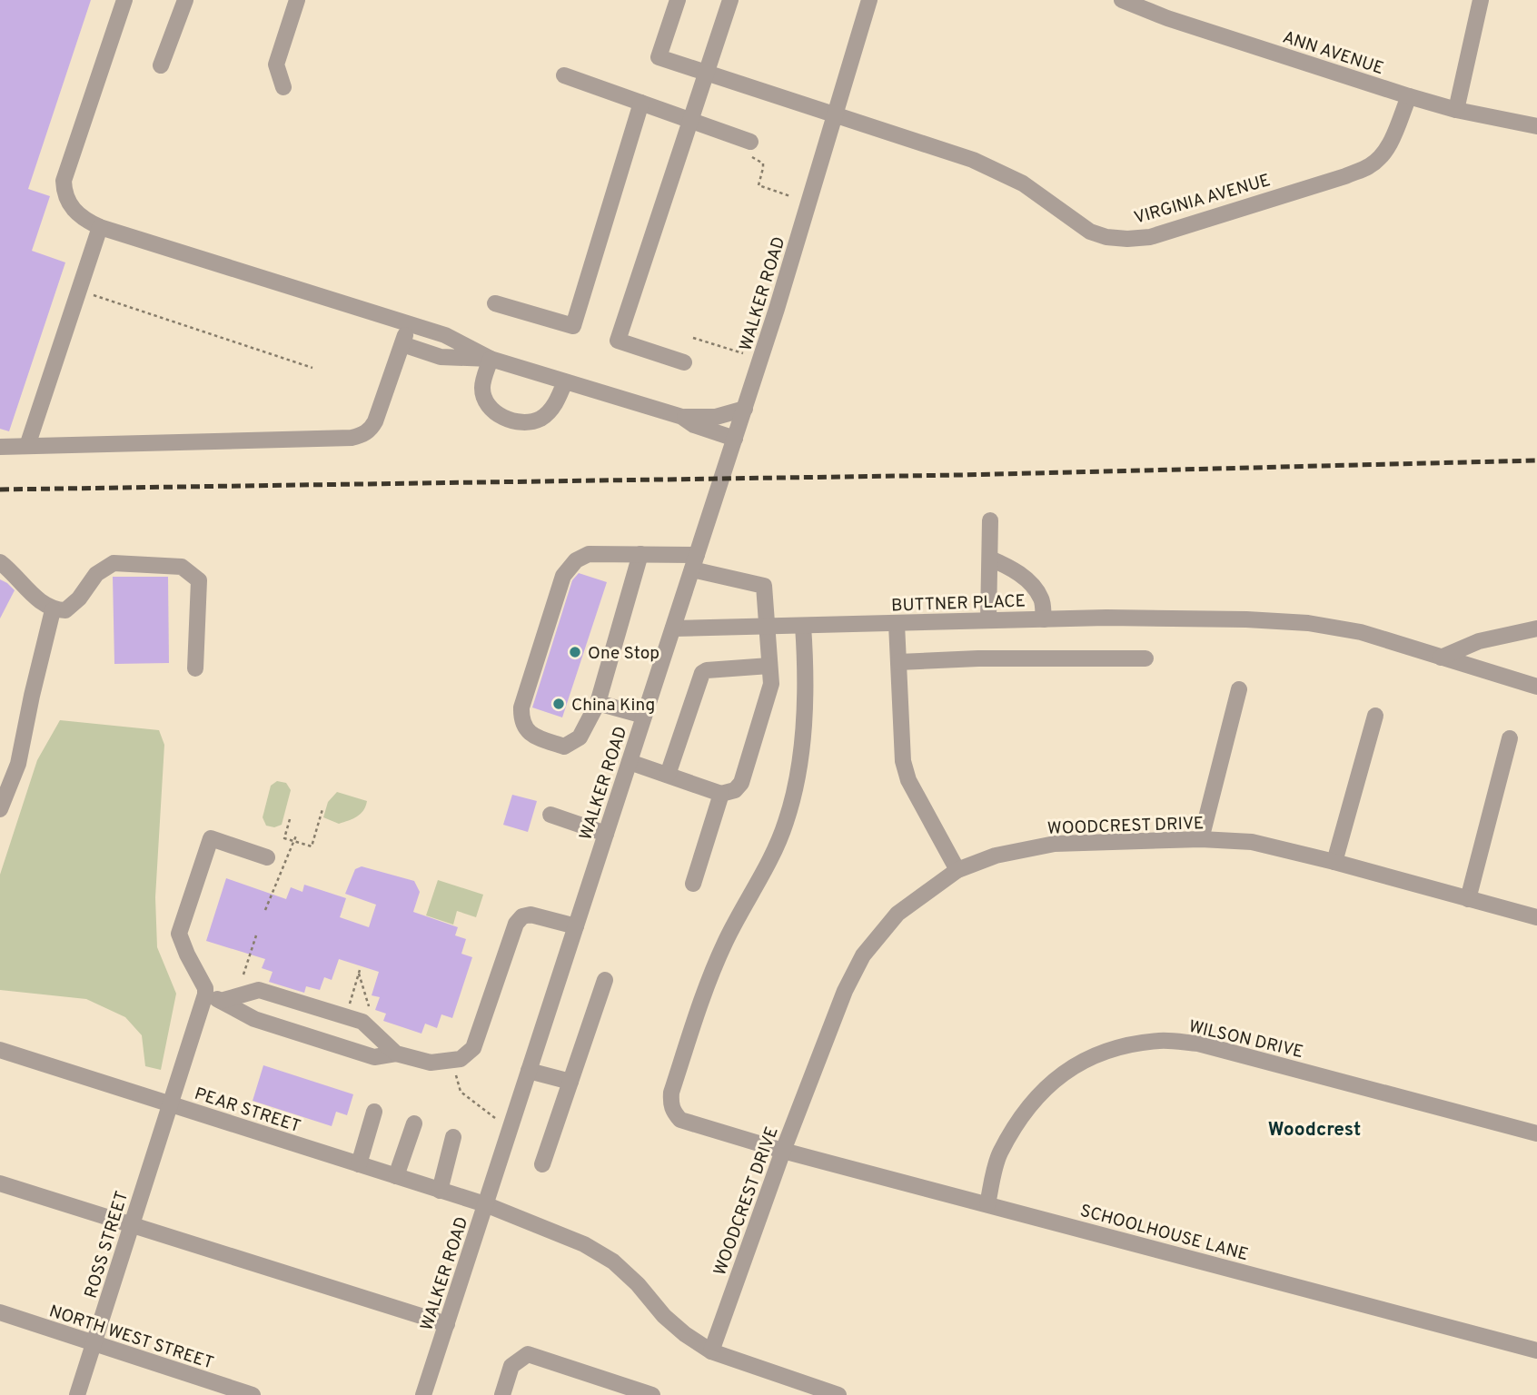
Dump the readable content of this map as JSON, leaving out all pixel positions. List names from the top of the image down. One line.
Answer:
{"streets":{"street":["ANN AVENUE","VIRGINIA AVENUE","WALKER ROAD","BUTTNER PLACE","WOODCREST DRIVE","WILSON DRIVE","PEAR STREET","SCHOOLHOUSE LANE","ROSS STREET","NORTH WEST STREET"]},"crossings":[["ANN AVENUE","VIRGINIA AVENUE"],["VIRGINIA AVENUE","WALKER ROAD"],["WALKER ROAD","BUTTNER PLACE"],["WALKER ROAD","PEAR STREET"],["BUTTNER PLACE","SCHOOLHOUSE LANE"],["WOODCREST DRIVE","PEAR STREET"],["WOODCREST DRIVE","SCHOOLHOUSE LANE"],["WILSON DRIVE","SCHOOLHOUSE LANE"],["PEAR STREET","ROSS STREET"],["ROSS STREET","NORTH WEST STREET"]],"districts":["Woodcrest"],"places":["One Stop","China King"]}
